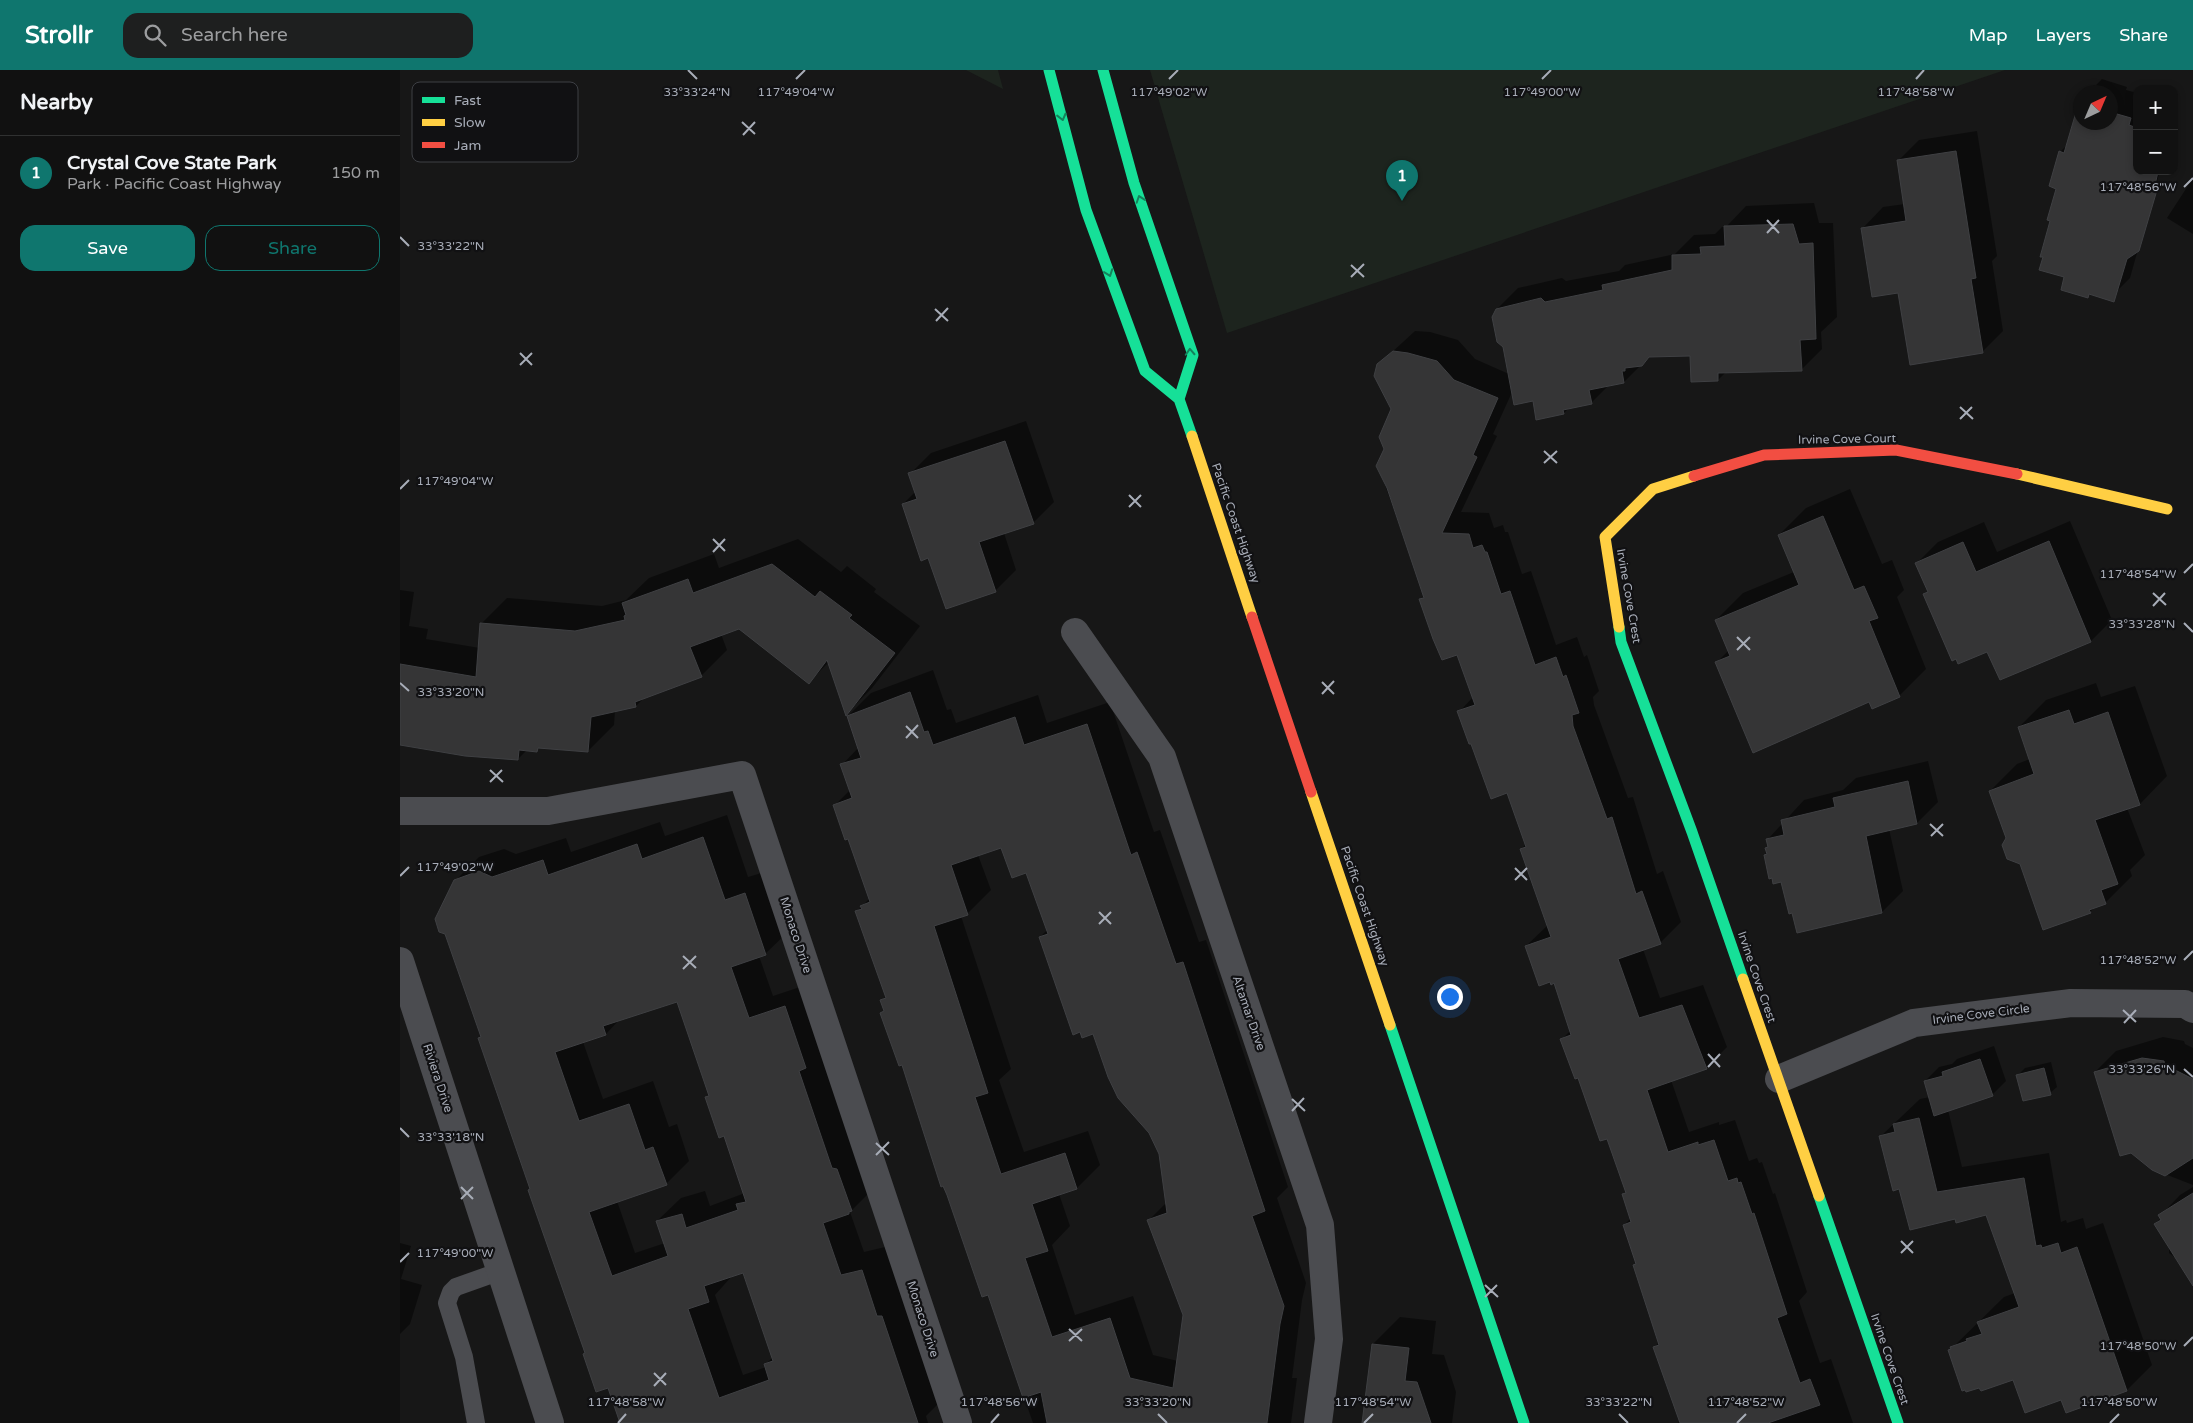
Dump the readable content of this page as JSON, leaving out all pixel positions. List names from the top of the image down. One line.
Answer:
{"streets":{"main road":["Irvine Cove Court","Pacific Coast Highway","Irvine Cove Crest"],"street":["Monaco Drive","Altamar Drive","Irvine Cove Circle","Riviera Drive"]},"crossings":[["Irvine Cove Court","Irvine Cove Crest"],["Irvine Cove Crest","Irvine Cove Circle"]],"legend":["Fast","Slow","Jam"],"north":"top right","page":{"header":"Strollr","search":"Search here","nav":["Map","Layers","Share"],"heading":"Nearby","map_buttons":["+","−"],"list":[{"mark":"1","name":"Crystal Cove State Park","note":"Park · Pacific Coast Highway","value":"150 m"}],"pins":"1","buttons":["Save","Share"]},"coordinates":["33°33'24\"N","117°49'04\"W","117°49'02\"W","117°49'00\"W","117°48'58\"W","117°48'56\"W","33°33'22\"N","117°48'54\"W","33°33'28\"N","33°33'20\"N","117°48'52\"W","33°33'26\"N","33°33'18\"N","117°48'50\"W"]}
